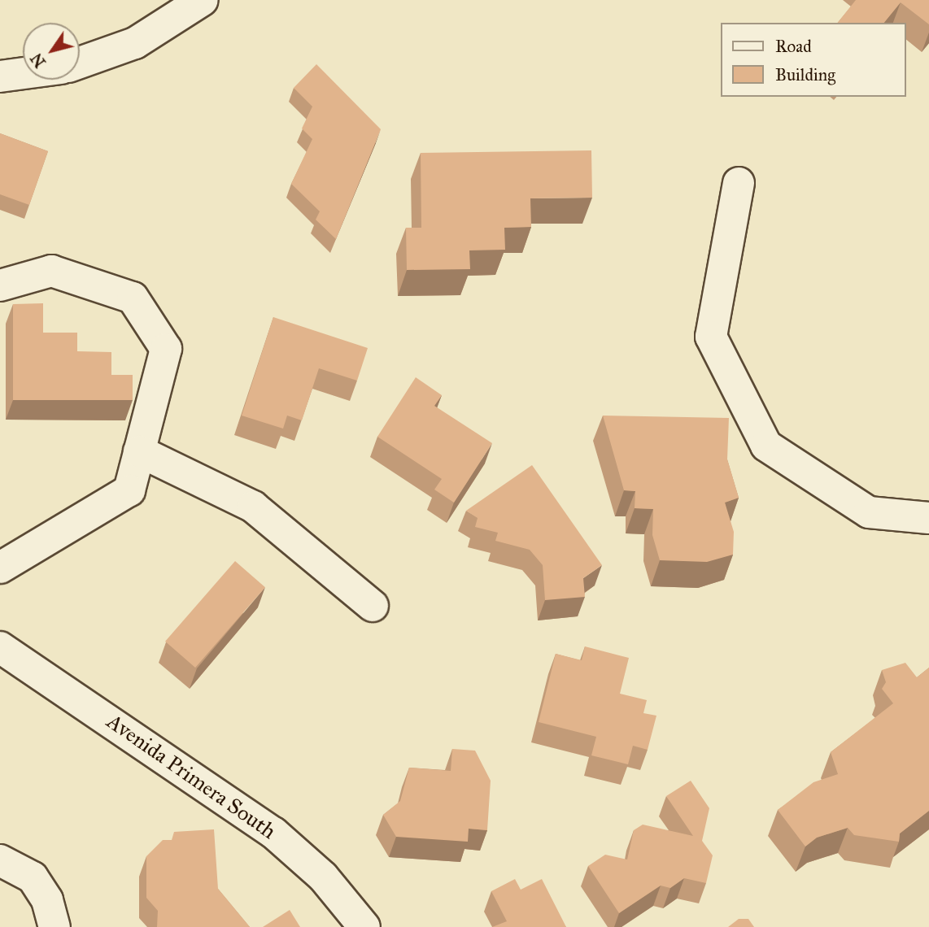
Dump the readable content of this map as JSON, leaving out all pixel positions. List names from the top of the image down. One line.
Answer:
{"streets":{"street":["Avenida Primera South"]},"legend":["Road","Building"],"north":"bottom left"}
